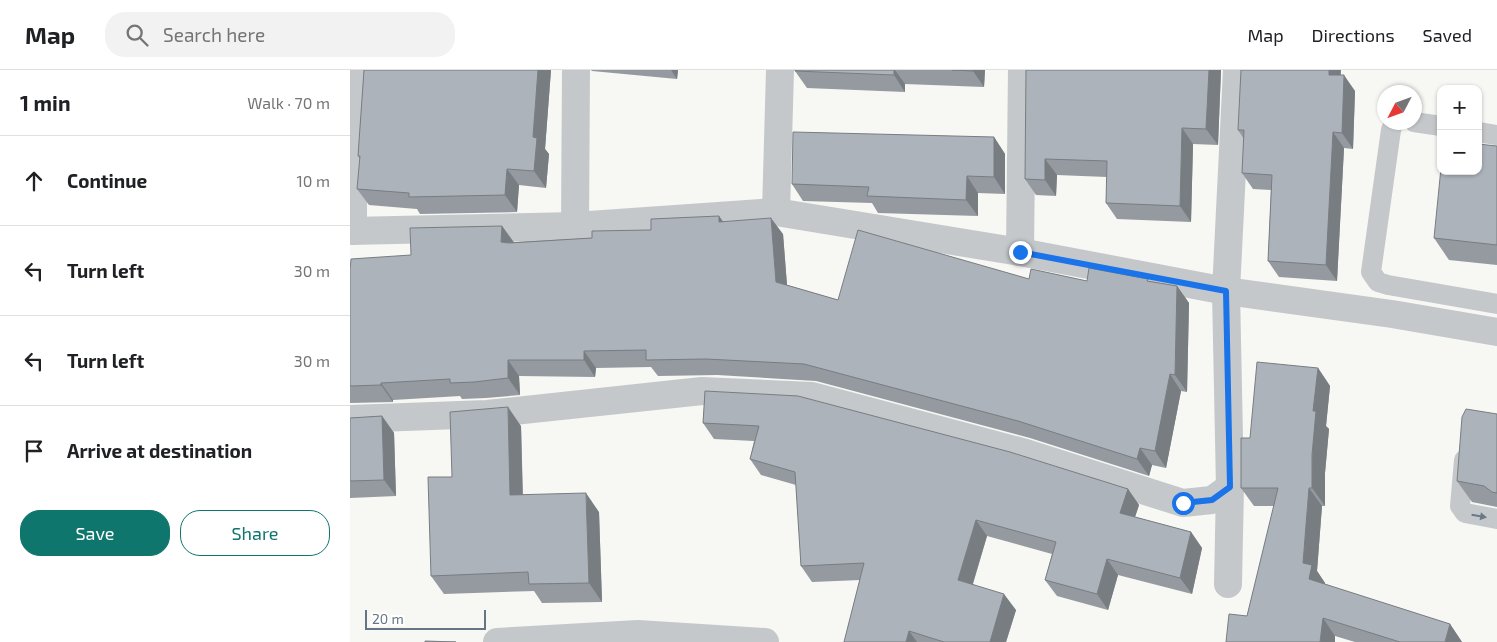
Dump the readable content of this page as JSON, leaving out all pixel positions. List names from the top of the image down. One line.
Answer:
{"scale_bar":"20 m","north":"bottom left","page":{"header":"Map","search":"Search here","nav":["Map","Directions","Saved"],"heading":["1 min","Walk · 70 m"],"map_buttons":["+","−"],"list":[["Continue","10 m"],["Turn left","30 m"],["Turn left","30 m"],"Arrive at destination"],"buttons":["Save","Share"],"scale":"20 m"}}
